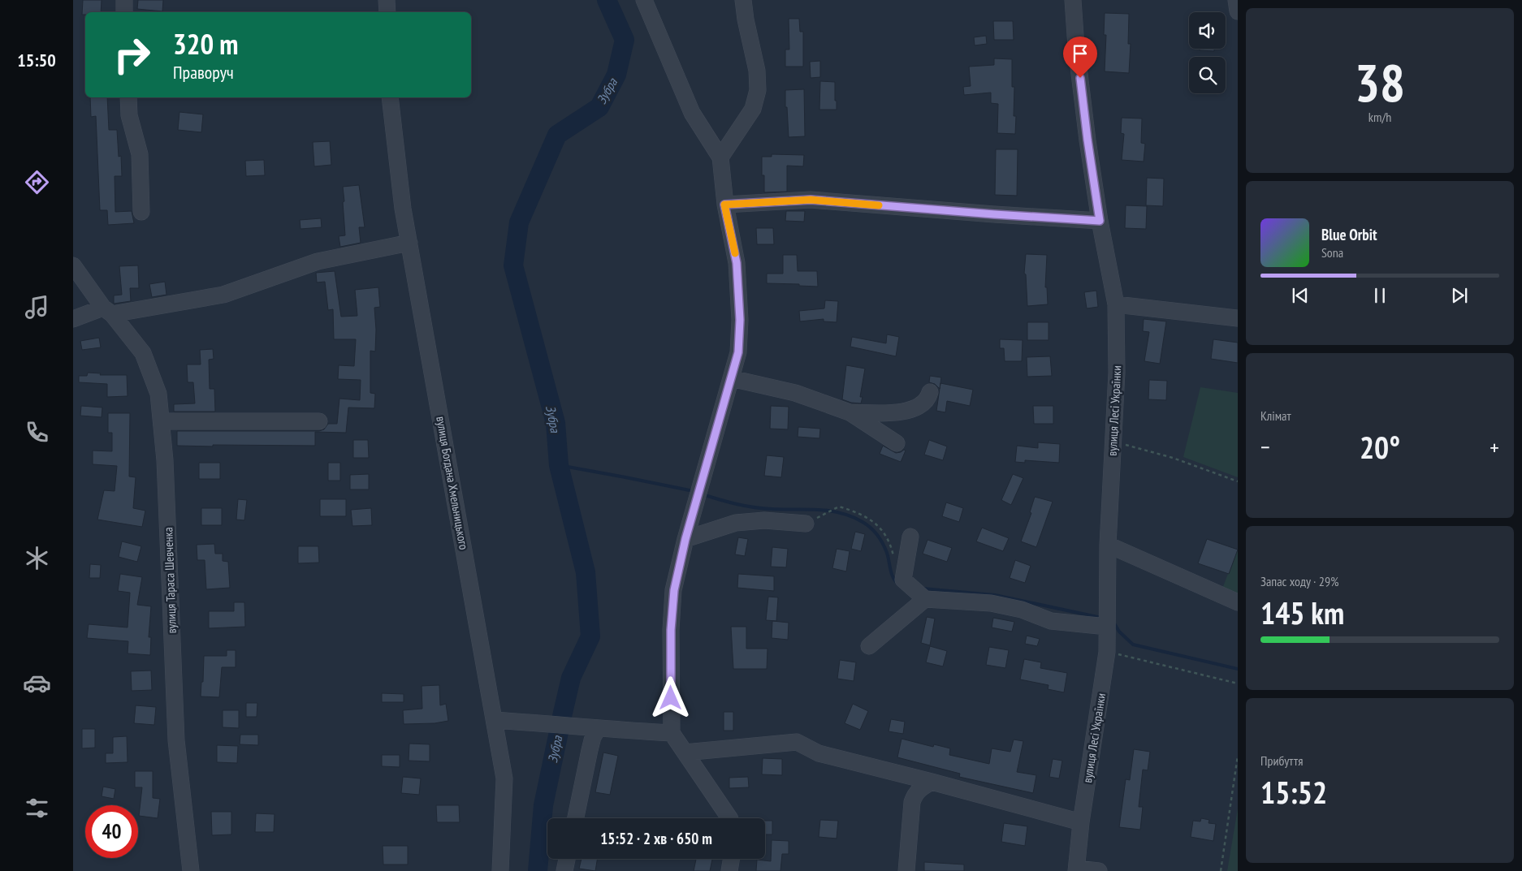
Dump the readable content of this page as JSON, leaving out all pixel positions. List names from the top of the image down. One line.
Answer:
{"streets":{"street":["вулиця Лесі Українки","вулиця Богдана Хмельницького","вулиця Тараса Шевченка"]},"water":["Зубра"],"page":{"tabs":"15:50","tile":[["38","km/h"],"Клімат",["Запас ходу · 29%","145 km"],["Прибуття","15:52"]],"turn":["320 m","Праворуч"],"song":["Blue Orbit","Sona"],"heat":["−","20°","+"],"limit":"40","trip":"15:52 · 2 хв · 650 m"}}
